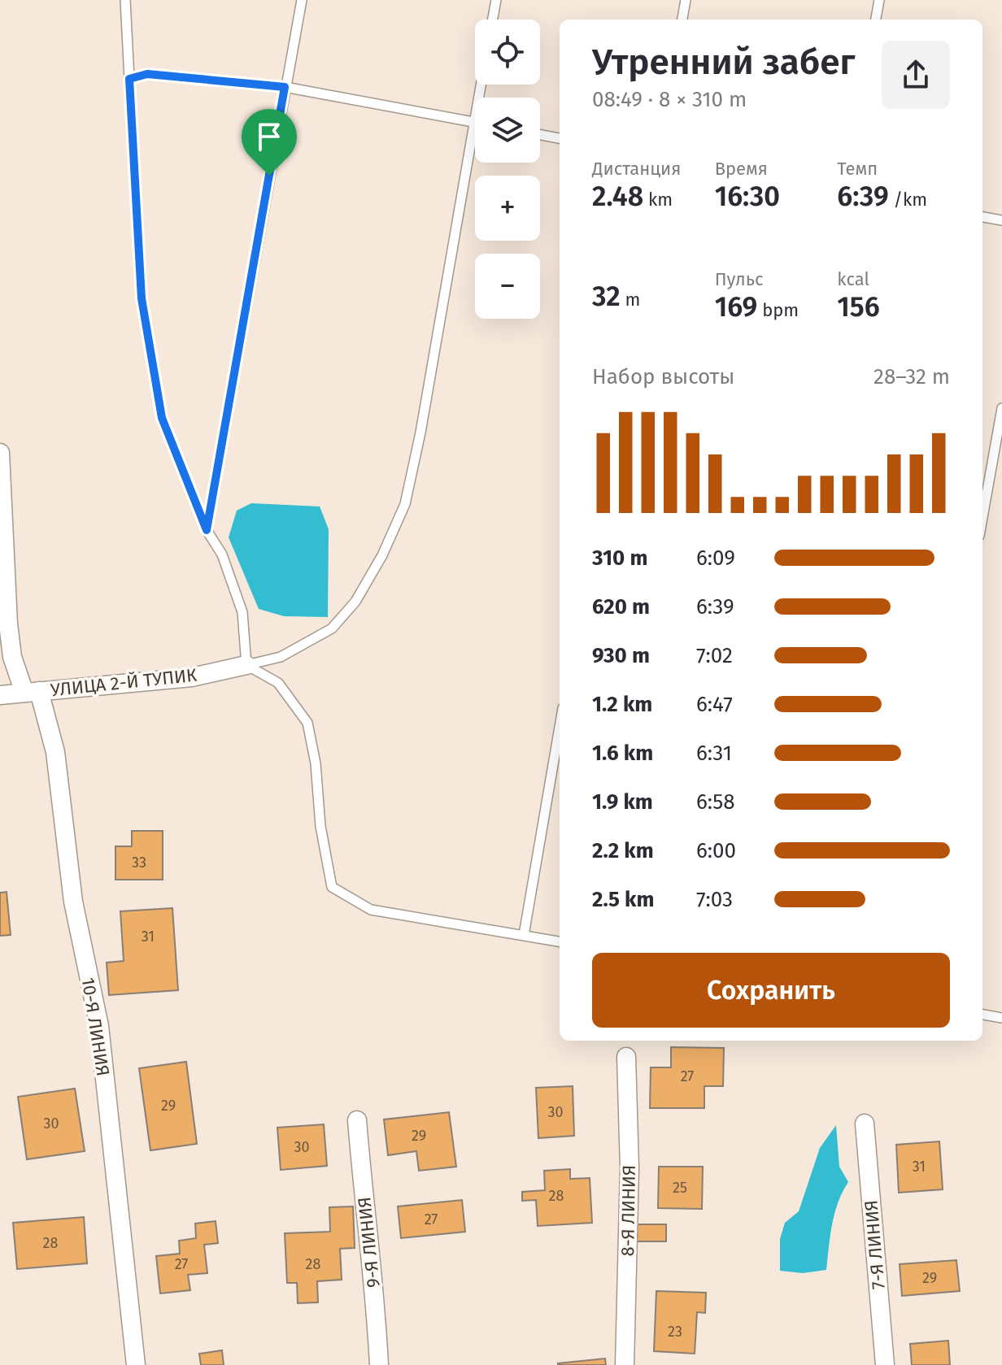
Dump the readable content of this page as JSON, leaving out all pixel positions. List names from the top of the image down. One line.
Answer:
{"streets":{"street":["УЛИЦА 2-Й ТУПИК","10-Я ЛИНИЯ","8-Я ЛИНИЯ","9-Я ЛИНИЯ","7-Я ЛИНИЯ"]},"crossings":[["УЛИЦА 2-Й ТУПИК","10-Я ЛИНИЯ"]],"house_numbers":["33","31","27","29","30","30","29","30","31","25","28","27","28","27","28","29","23"],"page":{"map_buttons":["+","−"],"heading":["Утренний забег","08:49 · 8 × 310 m"],"stats":[["Дистанция","2.48 km"],["Время","16:30"],["Темп","6:39 /km"],["32 m"],["Пульс","169 bpm"],["kcal","156"]],"chart":["Набор высоты","28–32 m"],"list":[{"name":"310 m","note":"6:09"},{"name":"620 m","note":"6:39"},{"name":"930 m","note":"7:02"},{"name":"1.2 km","note":"6:47"},{"name":"1.6 km","note":"6:31"},{"name":"1.9 km","note":"6:58"},{"name":"2.2 km","note":"6:00"},{"name":"2.5 km","note":"7:03"}],"buttons":"Сохранить"}}
